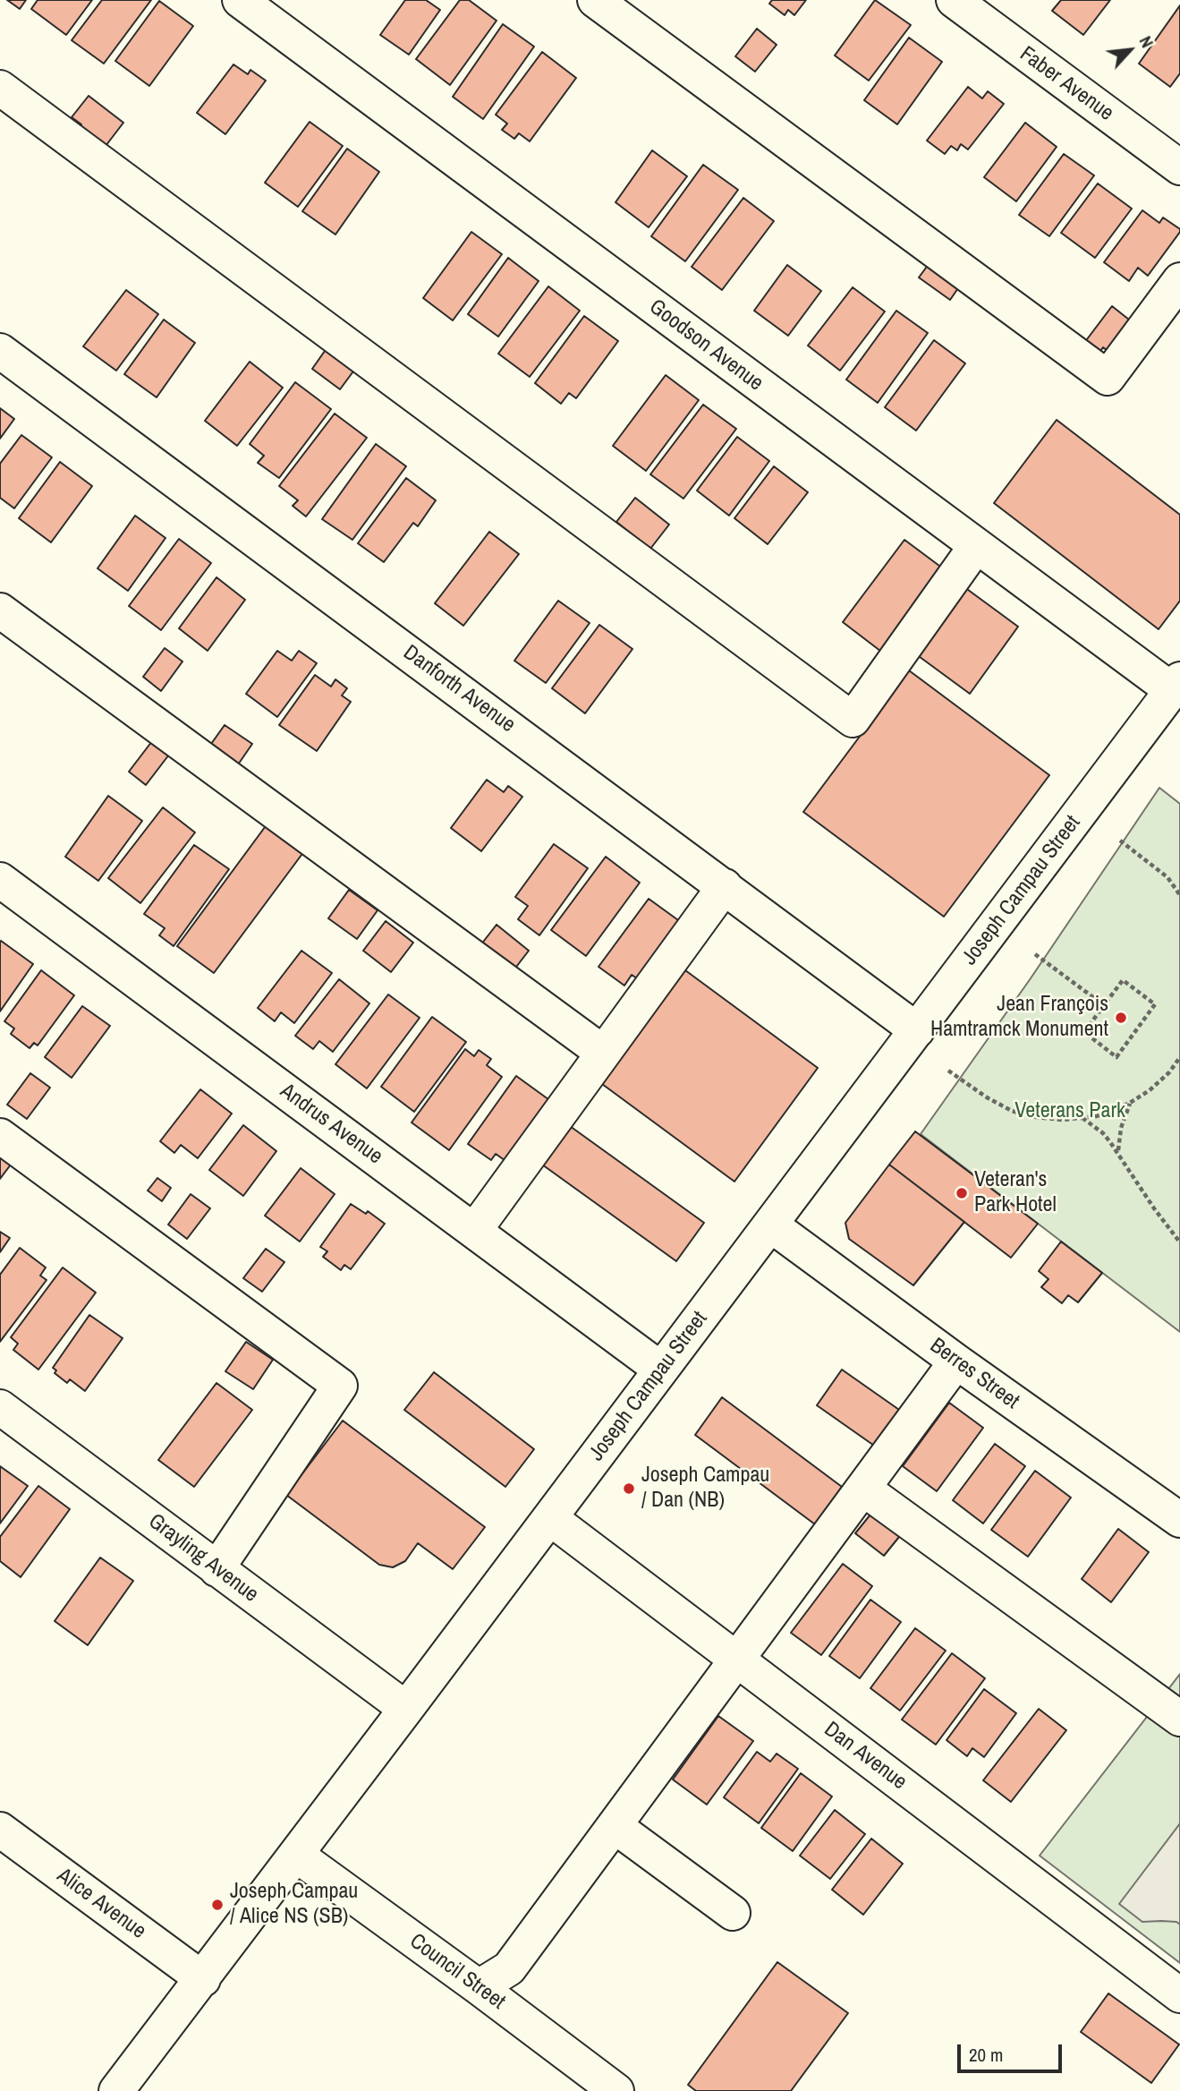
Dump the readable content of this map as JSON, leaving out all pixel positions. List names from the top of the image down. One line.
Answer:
{"streets":{"street":["Faber Avenue","Goodson Avenue","Danforth Avenue","Joseph Campau Street","Andrus Avenue","Berres Street","Grayling Avenue","Dan Avenue","Alice Avenue","Council Street"]},"crossings":[["Goodson Avenue","Joseph Campau Street"],["Danforth Avenue","Joseph Campau Street"],["Joseph Campau Street","Andrus Avenue"],["Joseph Campau Street","Berres Street"],["Joseph Campau Street","Grayling Avenue"],["Joseph Campau Street","Dan Avenue"],["Joseph Campau Street","Alice Avenue"],["Joseph Campau Street","Council Street"]],"parks":["Veterans Park"],"places":["Jean François Hamtramck Monument","Veteran's Park Hotel","Joseph Campau / Dan (NB)","Joseph Campau / Alice NS (SB)"],"scale_bar":"20 m","north":"top right"}
